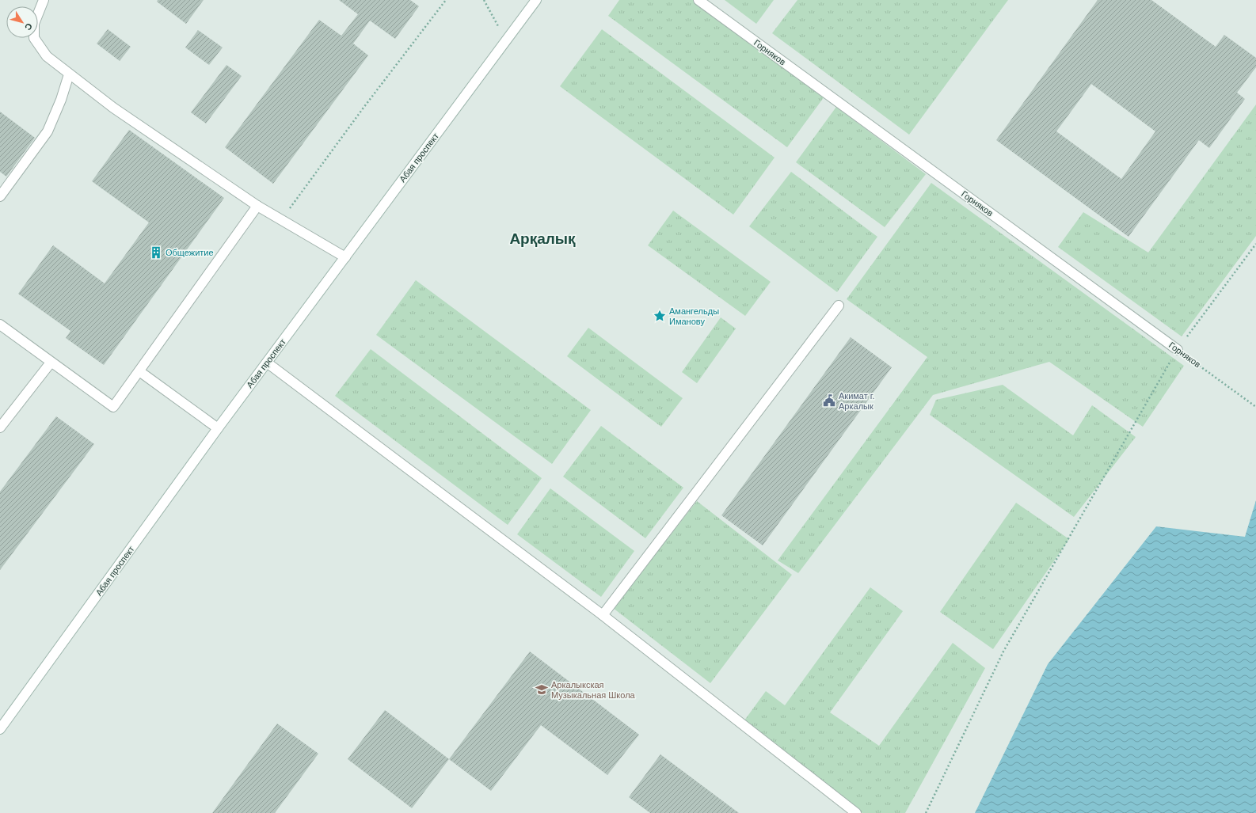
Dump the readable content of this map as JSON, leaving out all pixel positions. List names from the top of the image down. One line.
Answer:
{"streets":{"street":["Горняков","Абая проспект"]},"districts":["Арқалық"],"places":{"building":["Общежитие"],"place":["Амангельды Иманову"],"public building":["Акимат г. Аркалык"],"school or university":["Аркалыкская Музыкальная Школа"]},"north":"bottom right"}
